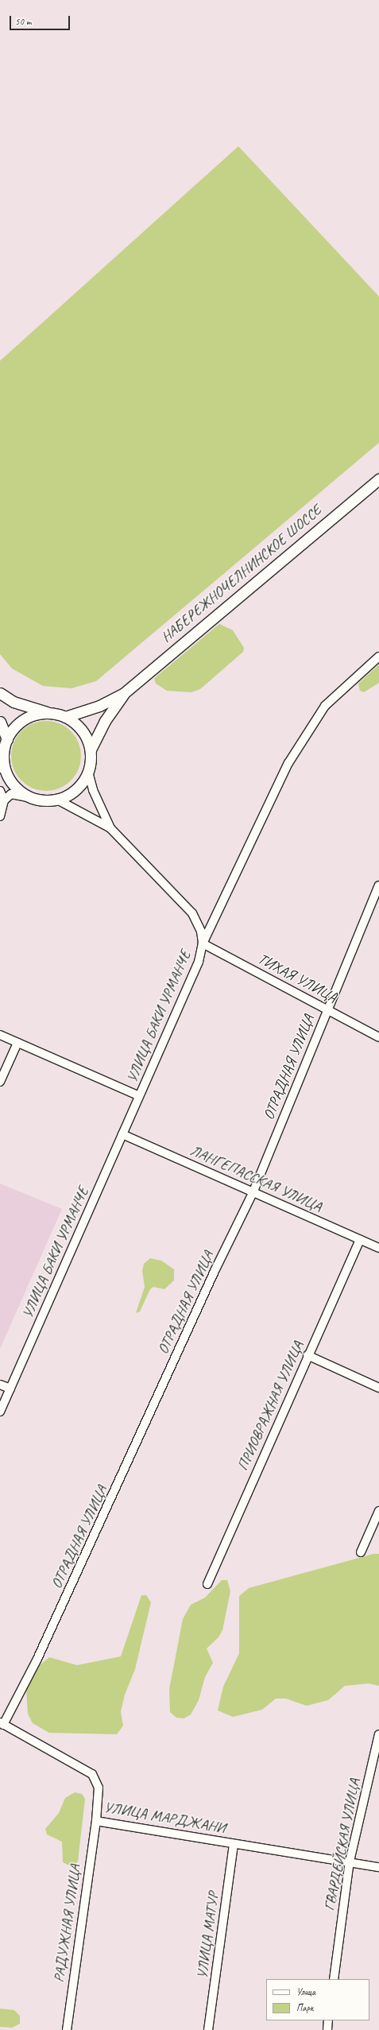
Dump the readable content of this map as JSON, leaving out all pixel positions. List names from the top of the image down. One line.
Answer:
{"streets":{"main road":["НАБЕРЕЖНОЧЕЛНИНСКОЕ ШОССЕ"],"street":["ТИХАЯ УЛИЦА","УЛИЦА БАКИ УРМАНЧЕ","ОТРАДНАЯ УЛИЦА","ЛАНГЕПАССКАЯ УЛИЦА","ПРИОВРАЖНАЯ УЛИЦА","УЛИЦА МАРДЖАНИ","ГВАРДЕЙСКАЯ УЛИЦА","РАДУЖНАЯ УЛИЦА","УЛИЦА МАТУР"]},"crossings":[["ТИХАЯ УЛИЦА","УЛИЦА БАКИ УРМАНЧЕ"],["ТИХАЯ УЛИЦА","ОТРАДНАЯ УЛИЦА"],["УЛИЦА БАКИ УРМАНЧЕ","ЛАНГЕПАССКАЯ УЛИЦА"],["ОТРАДНАЯ УЛИЦА","ЛАНГЕПАССКАЯ УЛИЦА"],["ОТРАДНАЯ УЛИЦА","УЛИЦА МАРДЖАНИ"],["ЛАНГЕПАССКАЯ УЛИЦА","ПРИОВРАЖНАЯ УЛИЦА"],["УЛИЦА МАРДЖАНИ","ГВАРДЕЙСКАЯ УЛИЦА"],["УЛИЦА МАРДЖАНИ","РАДУЖНАЯ УЛИЦА"],["УЛИЦА МАРДЖАНИ","УЛИЦА МАТУР"]],"legend":["Улица","Парк"],"scale_bar":"50 m"}
